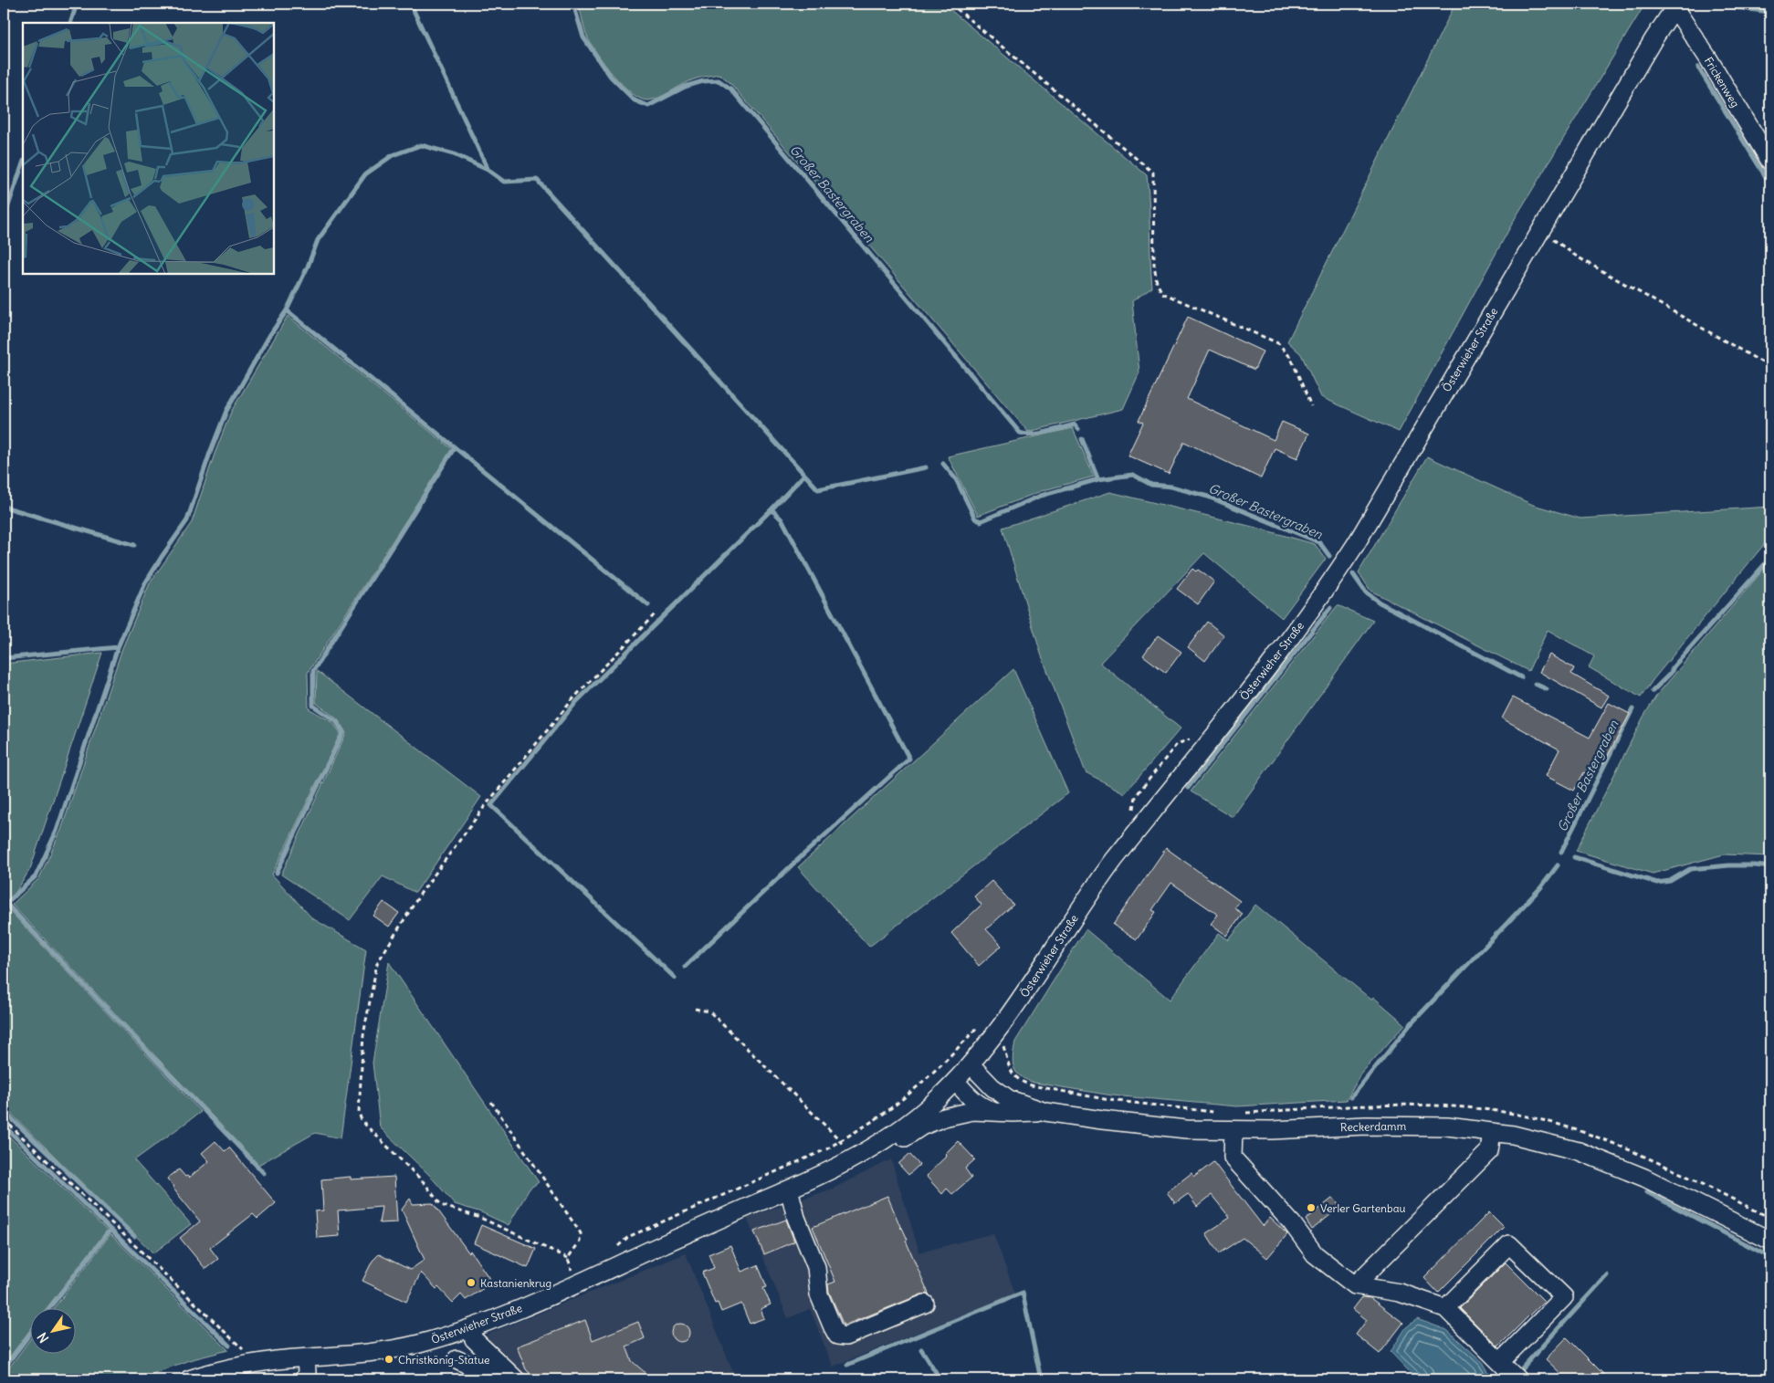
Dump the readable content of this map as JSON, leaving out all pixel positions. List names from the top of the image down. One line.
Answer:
{"streets":{"street":["Frickenweg","Österwieher Straße","Reckerdamm"]},"crossings":[["Frickenweg","Österwieher Straße"],["Österwieher Straße","Reckerdamm"]],"water":["Großer Bastergraben"],"places":["Verler Gartenbau","Kastanienkrug","Christkönig-Statue"],"north":"bottom left"}
